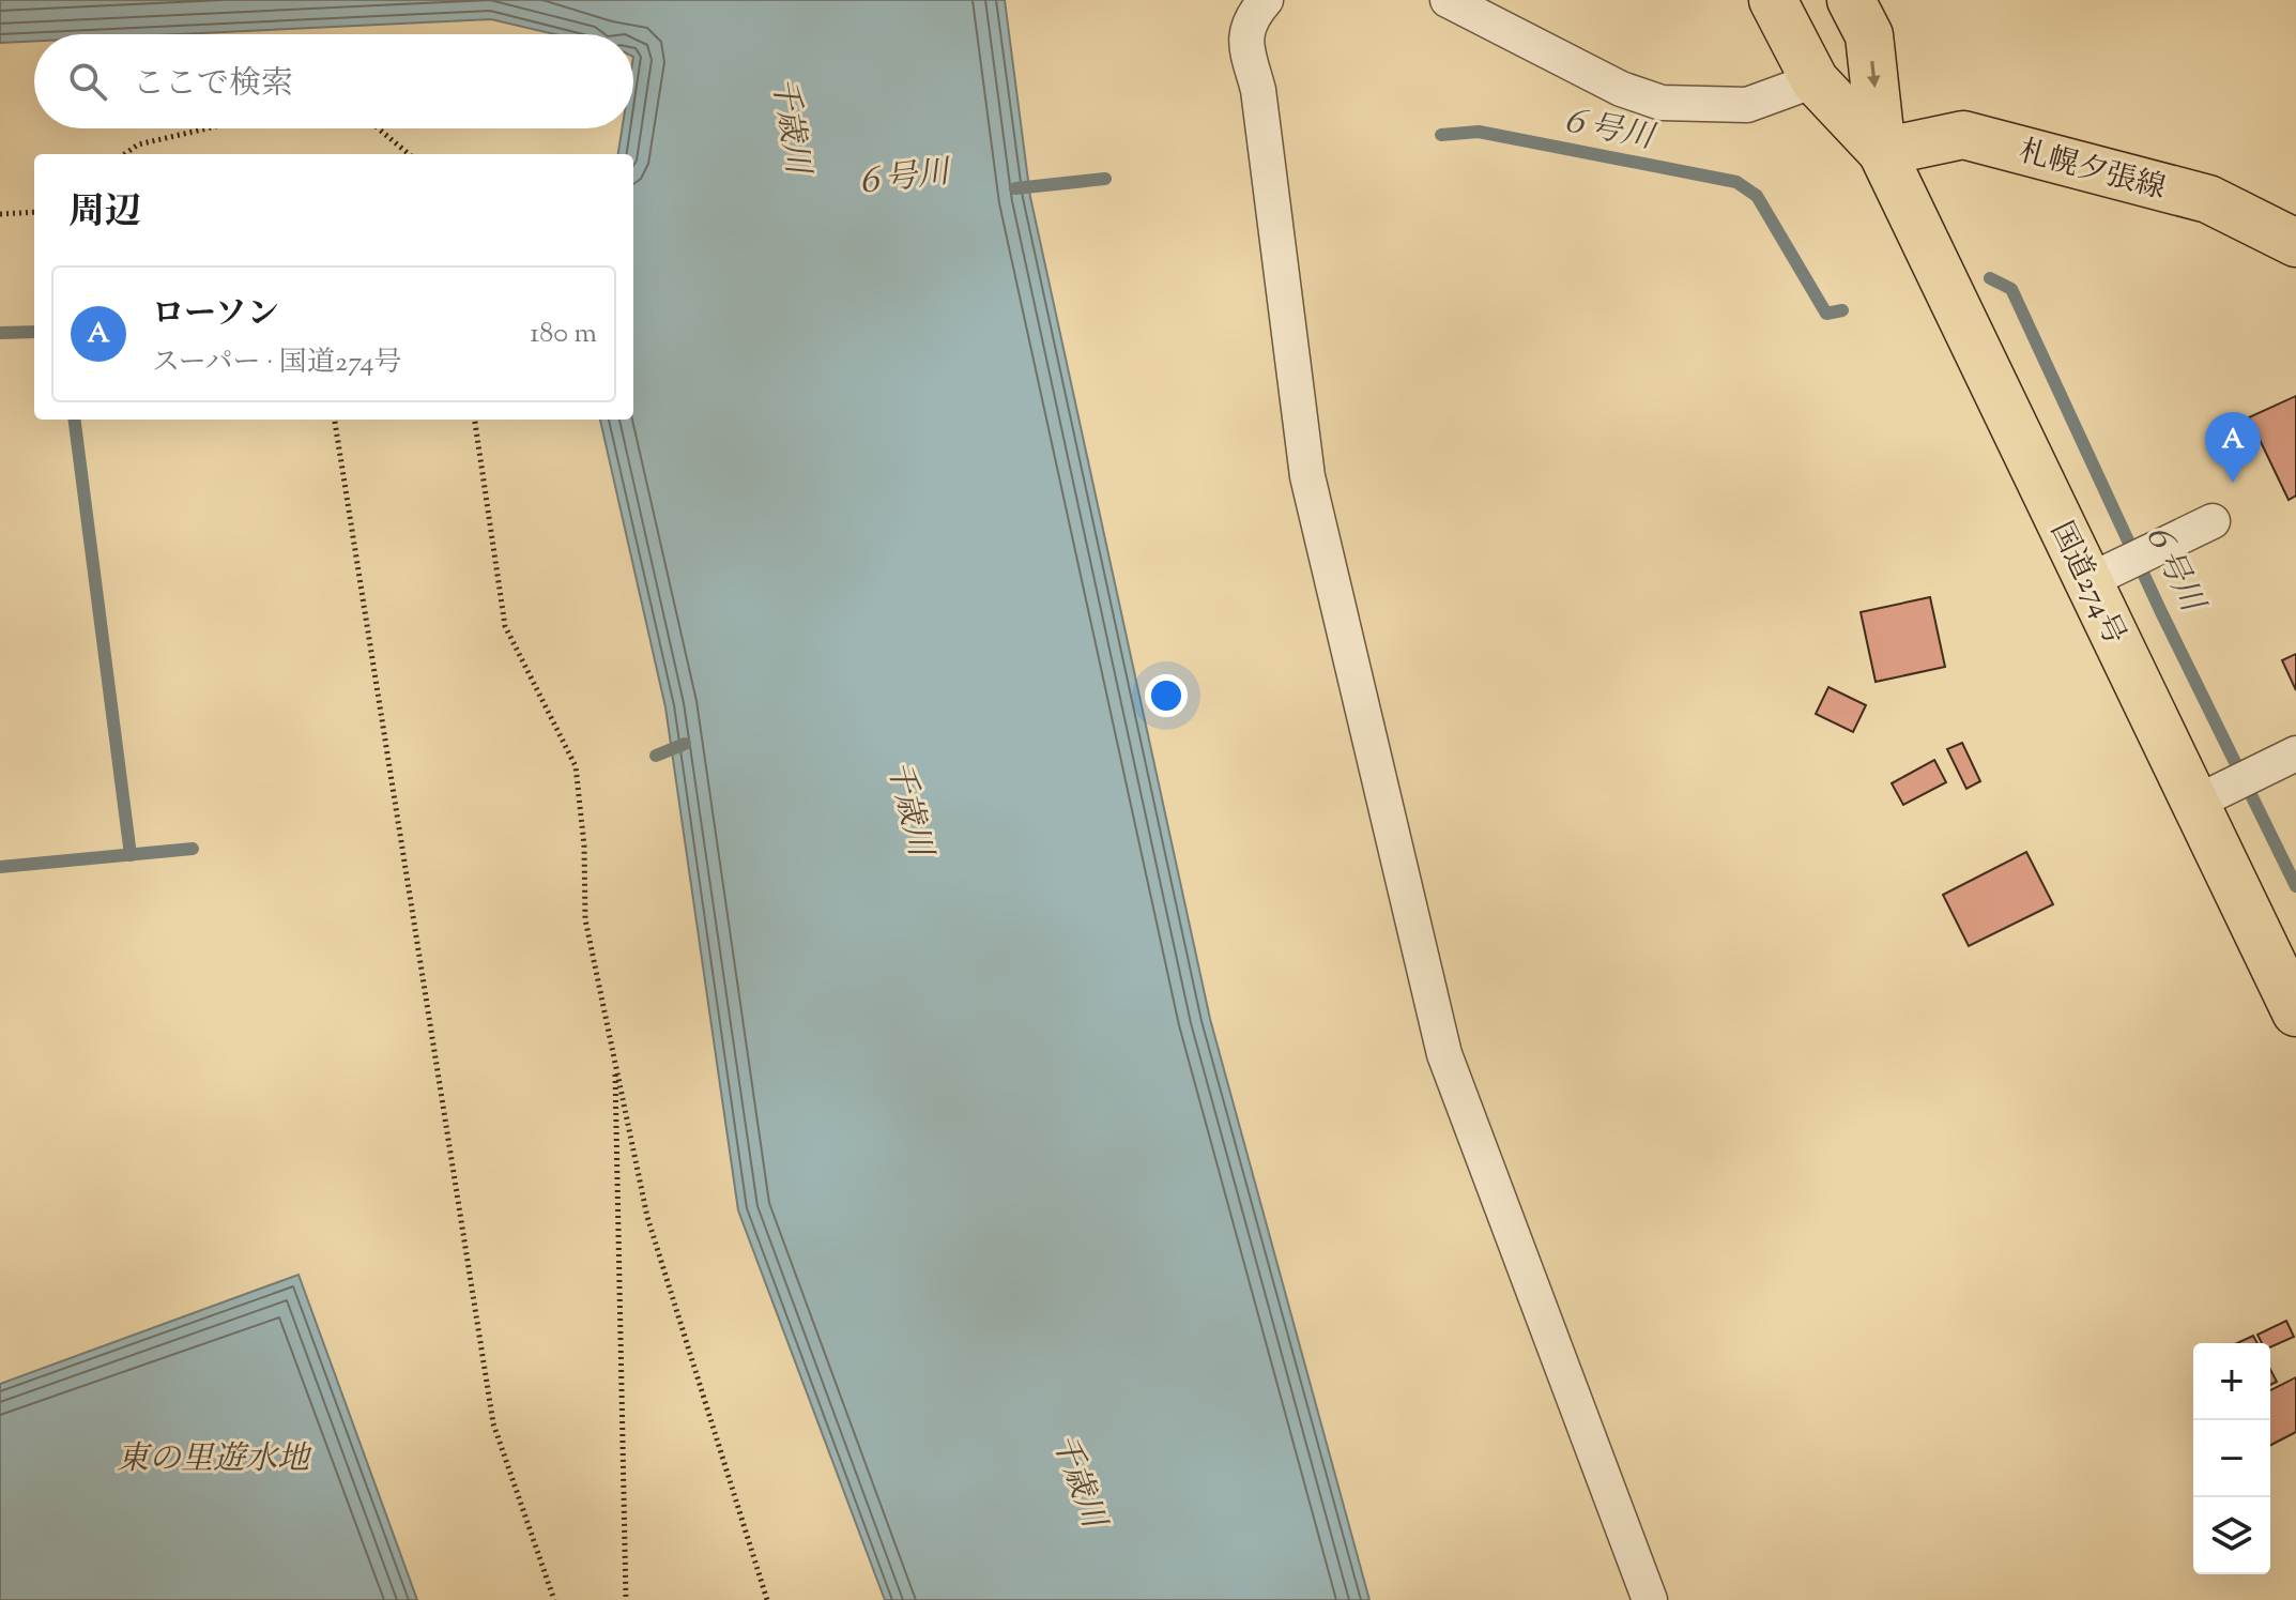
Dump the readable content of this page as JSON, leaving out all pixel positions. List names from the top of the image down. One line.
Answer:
{"streets":{"main road":["札幌夕張線","国道274号"]},"crossings":[["札幌夕張線","国道274号"]],"water":["千歳川","６号川","東の里遊水地"],"page":{"search":"ここで検索","heading":"周辺","list":[{"mark":"A","name":"ローソン","note":"スーパー · 国道274号","value":"180 m"}],"pins":"A","map_buttons":["+","−"]}}
